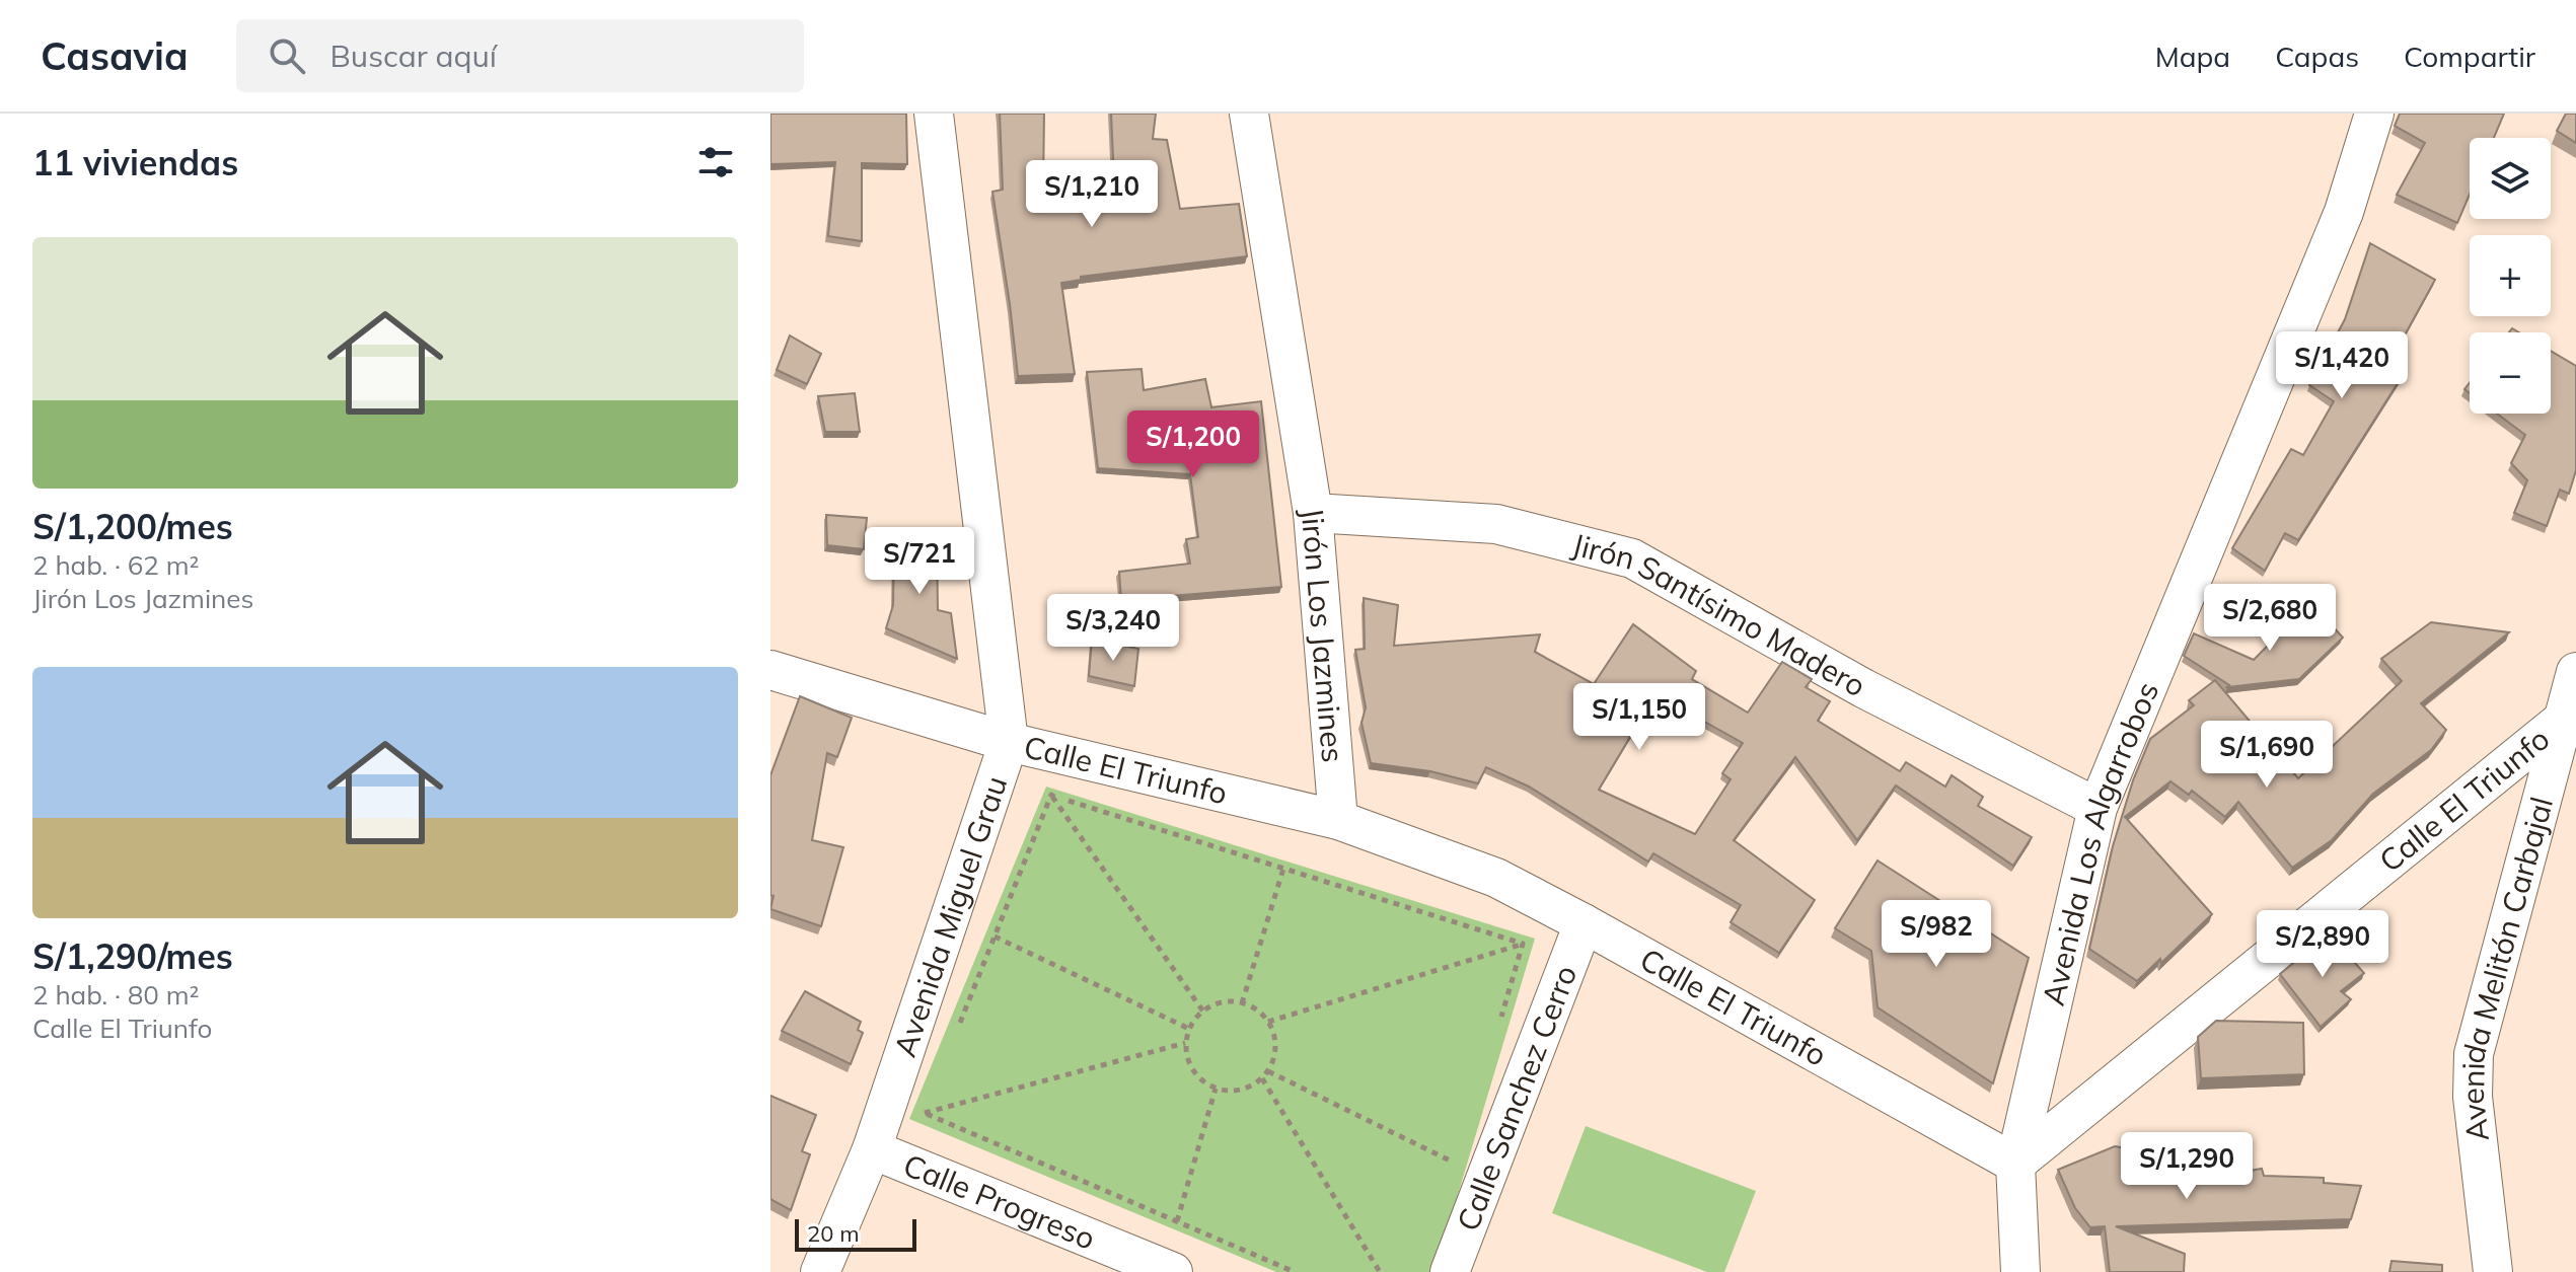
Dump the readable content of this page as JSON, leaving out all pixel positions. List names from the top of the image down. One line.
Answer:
{"streets":{"street":["Jirón Santísimo Madero","Jirón Los Jazmines","Calle El Triunfo","Avenida Los Algarrobos","Avenida Miguel Grau","Avenida Melitón Carbajal","Calle Sanchez Cerro","Calle Progreso"]},"crossings":[["Jirón Santísimo Madero","Jirón Los Jazmines"],["Jirón Santísimo Madero","Avenida Los Algarrobos"],["Jirón Los Jazmines","Calle El Triunfo"],["Calle El Triunfo","Avenida Los Algarrobos"],["Calle El Triunfo","Avenida Miguel Grau"],["Calle El Triunfo","Avenida Melitón Carbajal"],["Calle El Triunfo","Calle Sanchez Cerro"],["Avenida Miguel Grau","Calle Progreso"]],"scale_bar":"20 m","page":{"header":"Casavia","search":"Buscar aquí","nav":["Mapa","Capas","Compartir"],"heading":"11 viviendas","map_buttons":["+","−"],"price":["S/1,210","S/1,420","S/1,200","S/721","S/2,680","S/3,240","S/1,150","S/1,690","S/982","S/2,890","S/1,290"],"list":[{"name":"S/1,200/mes","note":"2 hab. · 62 m² · Jirón Los Jazmines"},{"name":"S/1,290/mes","note":"2 hab. · 80 m² · Calle El Triunfo"}],"scale":"20 m"}}
